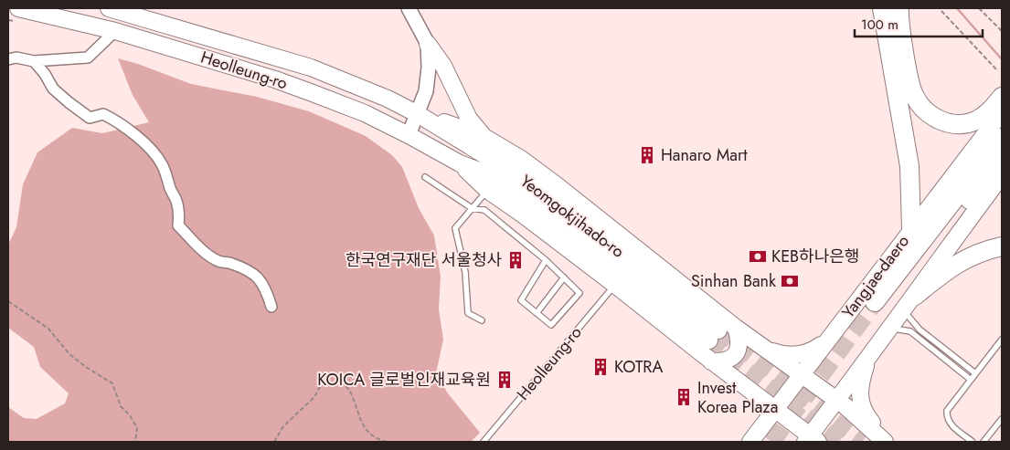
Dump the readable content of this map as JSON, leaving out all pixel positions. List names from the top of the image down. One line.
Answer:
{"streets":{"highway":["Yangjae-daero"],"main road":["Heolleung-ro","Yeomgokjihado-ro"]},"crossings":[["Heolleung-ro","Yeomgokjihado-ro"]],"places":{"building":["Hanaro Mart","한국연구재단 서울청사","KOTRA","KOICA 글로벌인재교육원","Invest Korea Plaza"],"bank":["KEB하나은행","Sinhan Bank"]},"scale_bar":"100 m"}
